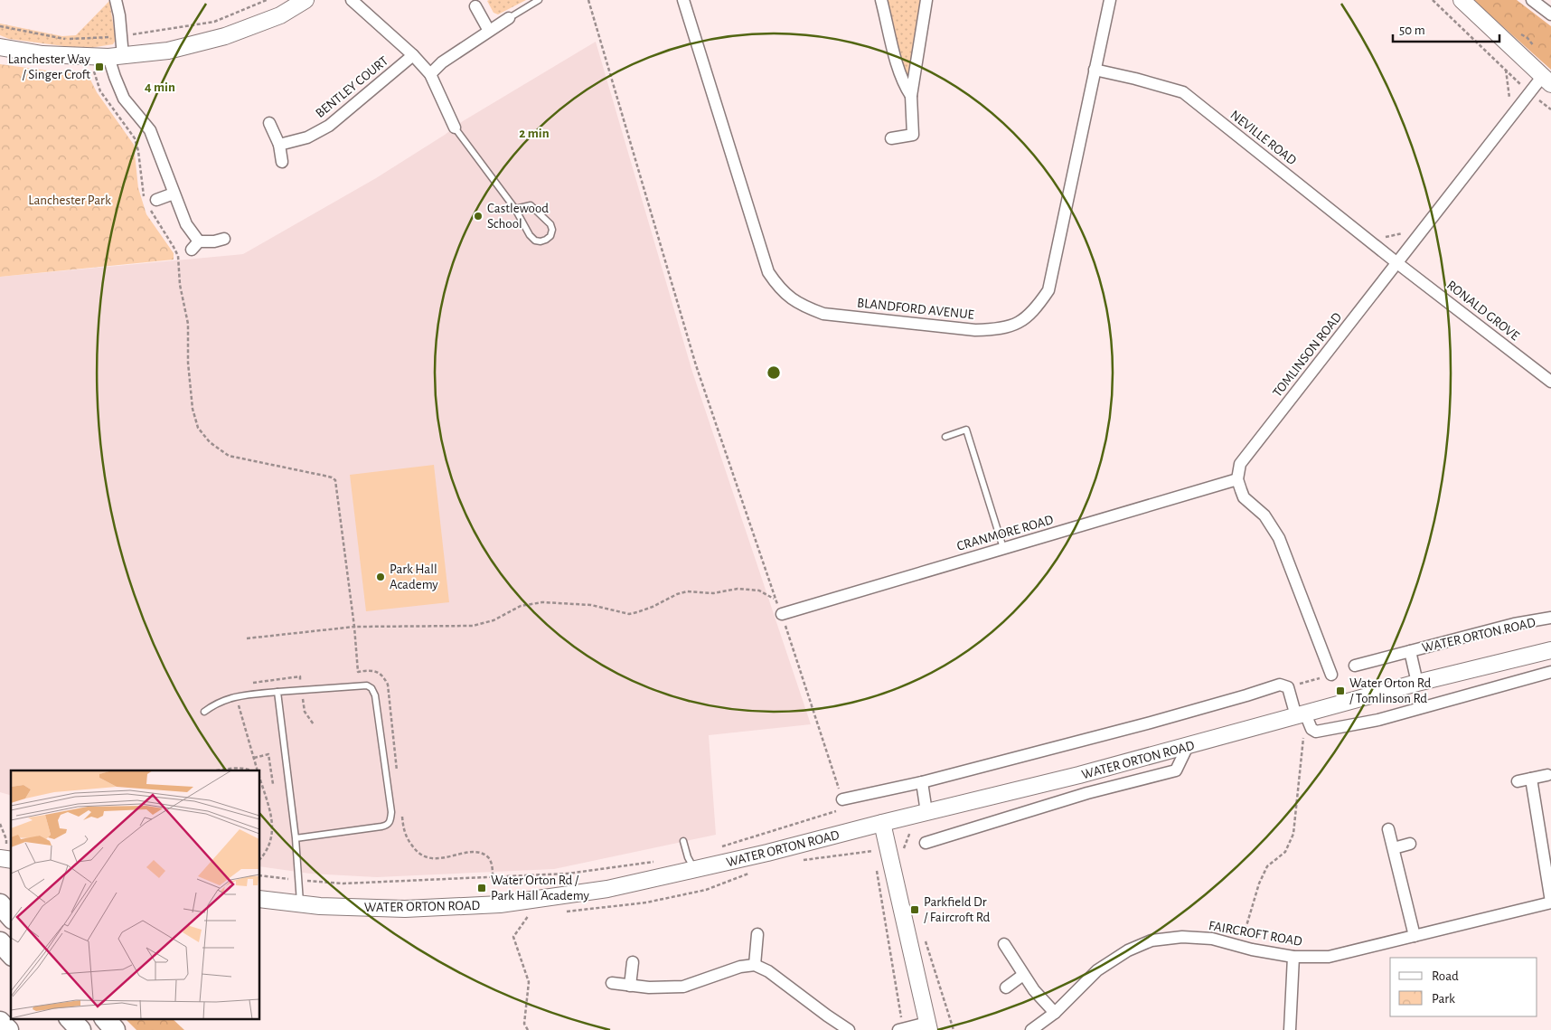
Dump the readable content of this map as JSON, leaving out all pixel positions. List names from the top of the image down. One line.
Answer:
{"streets":{"main road":["WATER ORTON ROAD"],"street":["BENTLEY COURT","NEVILLE ROAD","BLANDFORD AVENUE","RONALD GROVE","TOMLINSON ROAD","CRANMORE ROAD","FAIRCROFT ROAD"]},"crossings":[["NEVILLE ROAD","BLANDFORD AVENUE"],["NEVILLE ROAD","RONALD GROVE"],["NEVILLE ROAD","TOMLINSON ROAD"],["RONALD GROVE","TOMLINSON ROAD"],["TOMLINSON ROAD","CRANMORE ROAD"]],"parks":["Lanchester Park"],"places":{"transit":["Lanchester Way / Singer Croft","Water Orton Rd / Tomlinson Rd","Water Orton Rd / Park Hall Academy","Parkfield Dr / Faircroft Rd"],"other":["Castlewood School","Park Hall Academy"]},"legend":["Road","Park"],"scale_bar":"50 m","rings":["4 min","2 min"]}
